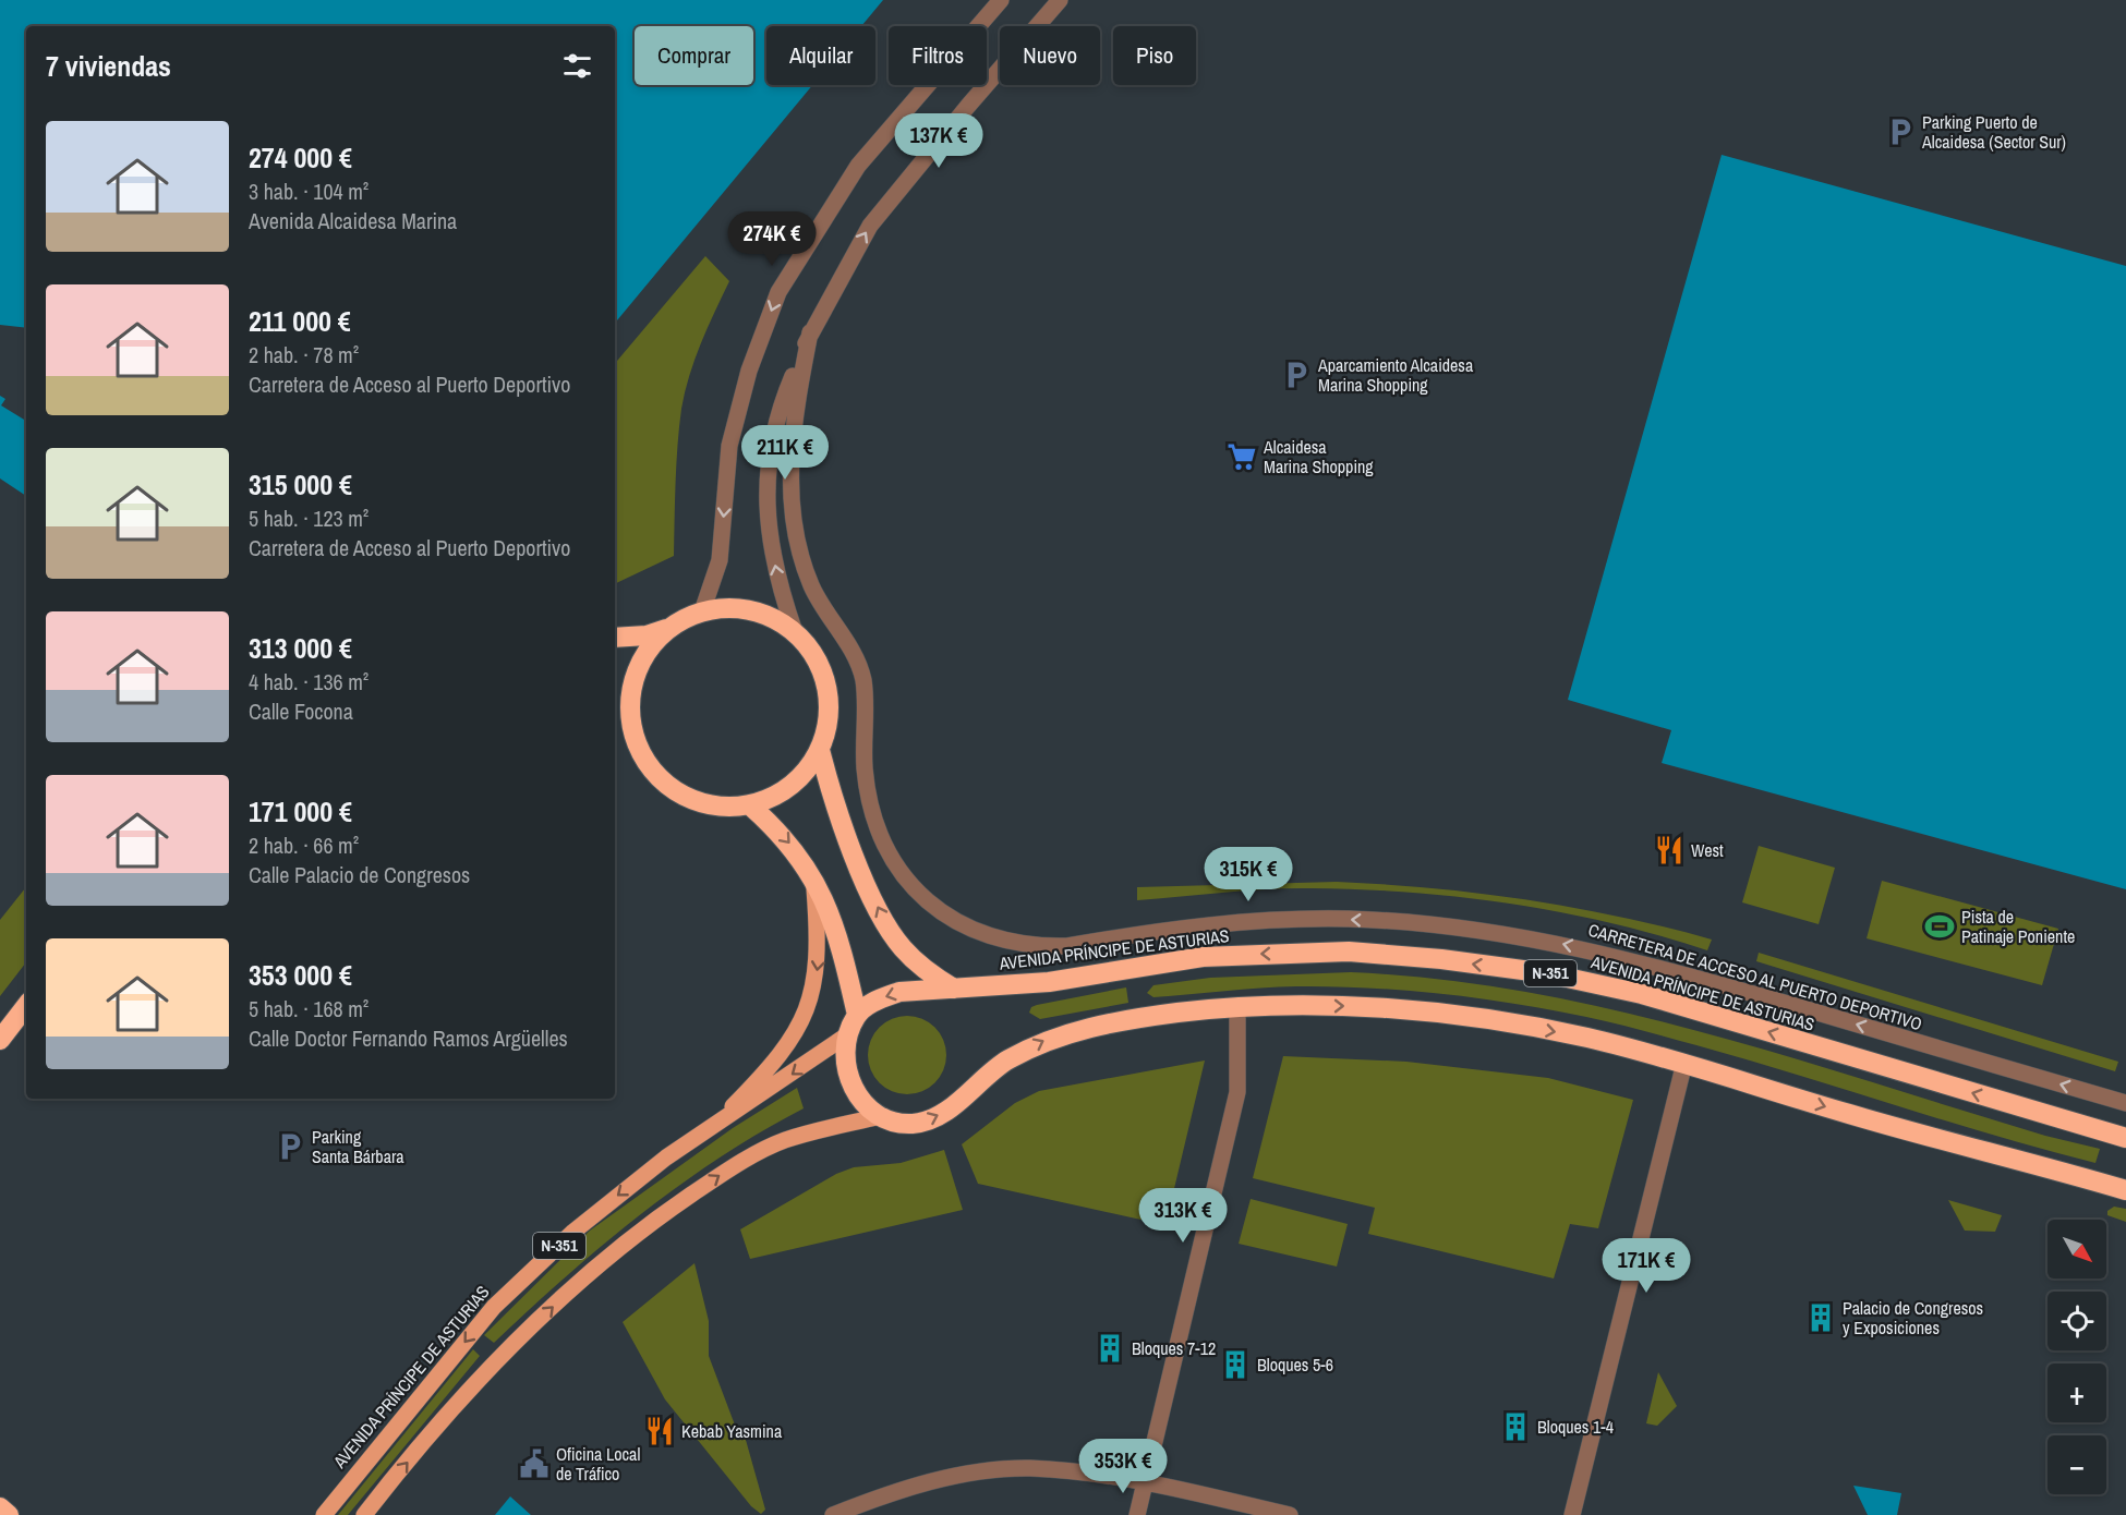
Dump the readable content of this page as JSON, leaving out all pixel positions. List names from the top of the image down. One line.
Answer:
{"streets":{"highway":["AVENIDA PRÍNCIPE DE ASTURIAS","N-351"],"street":["CARRETERA DE ACCESO AL PUERTO DEPORTIVO"]},"crossings":[["AVENIDA PRÍNCIPE DE ASTURIAS","N-351"]],"one_way":["CARRETERA DE ACCESO AL PUERTO DEPORTIVO"],"places":{"parking":["Parking Puerto de Alcaidesa (Sector Sur)","Aparcamiento Alcaidesa Marina Shopping","Parking Santa Bárbara"],"supermarket":["Alcaidesa Marina Shopping"],"restaurant":["West","Kebab Yasmina"],"sports":["Pista de Patinaje Poniente"],"building":["Palacio de Congresos y Exposiciones","Bloques 7-12","Bloques 5-6","Bloques 1-4"],"public building":["Oficina Local de Tráfico"]},"north":"bottom right","page":{"chip":["Comprar","Alquilar","Filtros","Nuevo","Piso"],"heading":"7 viviendas","list":[{"name":"274 000 €","note":"3 hab. · 104 m² · Avenida Alcaidesa Marina"},{"name":"211 000 €","note":"2 hab. · 78 m² · Carretera de Acceso al Puerto Deportivo"},{"name":"315 000 €","note":"5 hab. · 123 m² · Carretera de Acceso al Puerto Deportivo"},{"name":"313 000 €","note":"4 hab. · 136 m² · Calle Focona"},{"name":"171 000 €","note":"2 hab. · 66 m² · Calle Palacio de Congresos"},{"name":"353 000 €","note":"5 hab. · 168 m² · Calle Doctor Fernando Ramos Argüelles"}],"price":["137K €","274K €","211K €","315K €","313K €","171K €","353K €"],"map_buttons":["+","−"]}}
